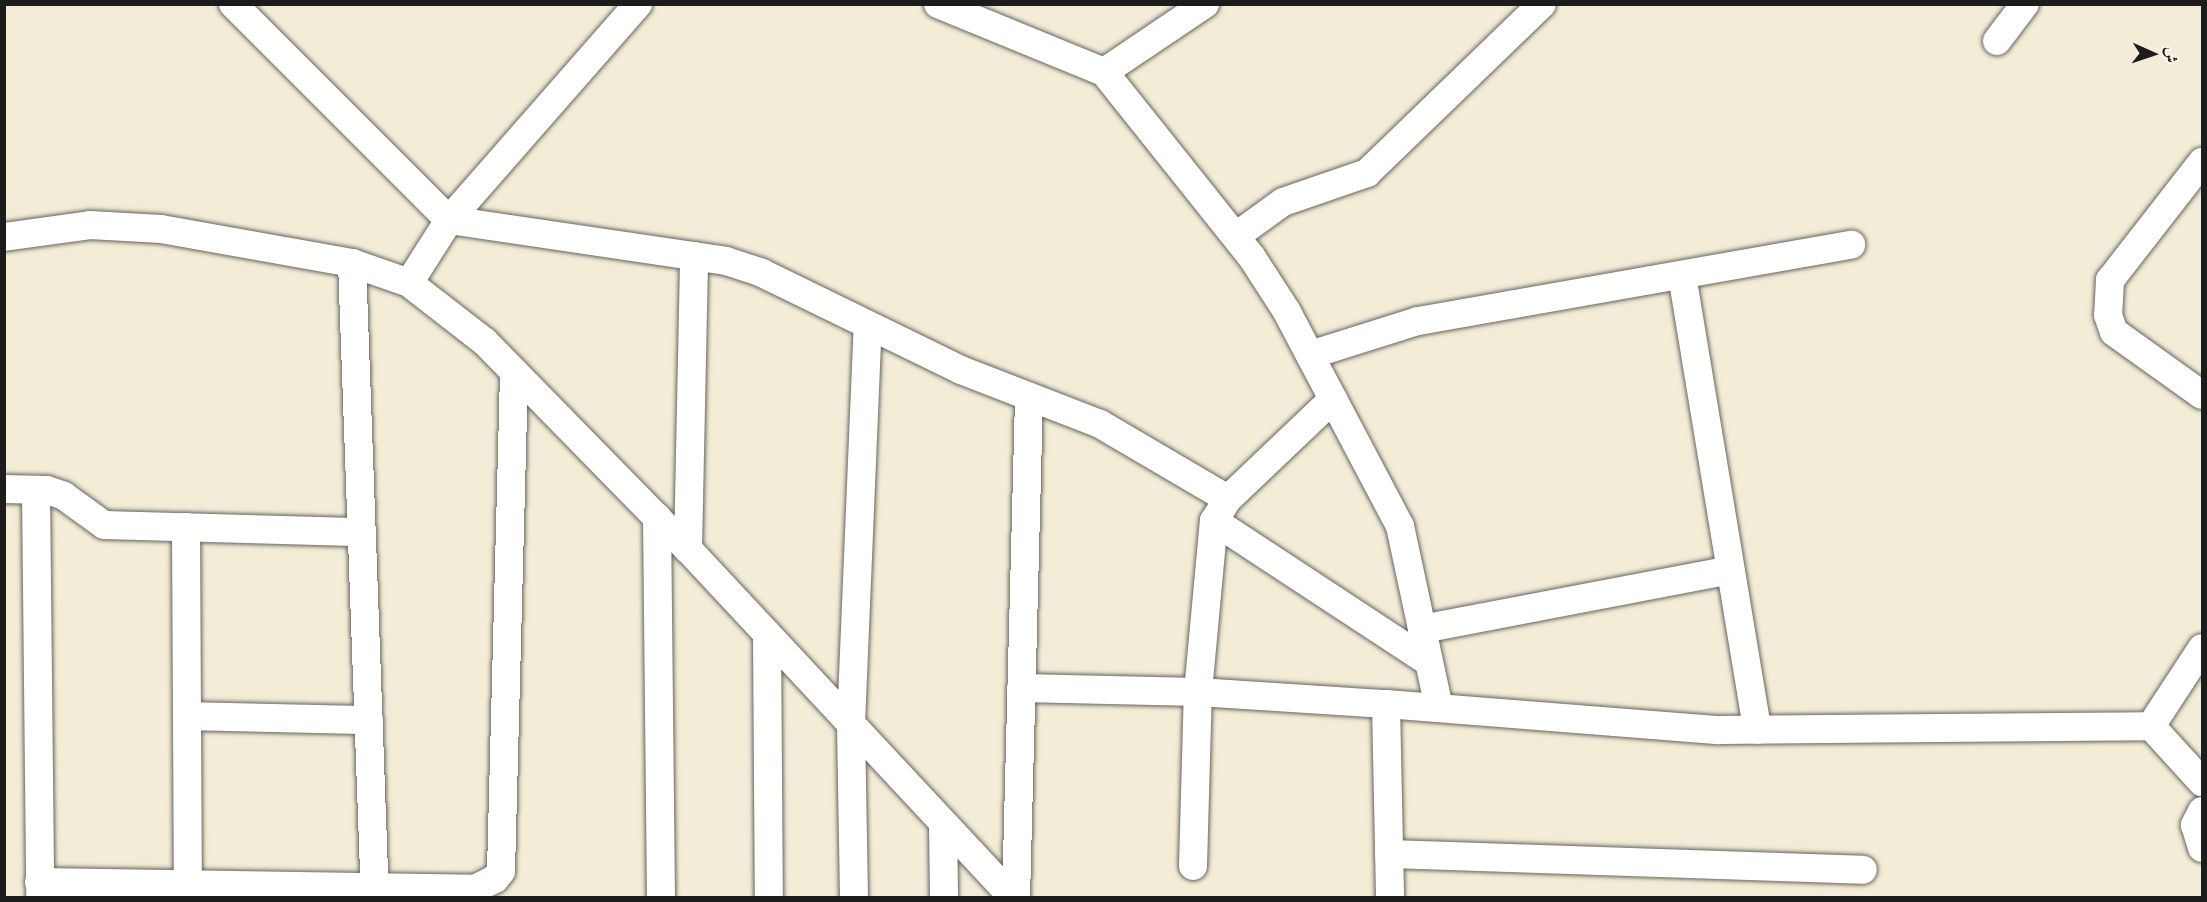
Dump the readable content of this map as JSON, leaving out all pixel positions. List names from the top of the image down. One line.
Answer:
{"north":"right"}
